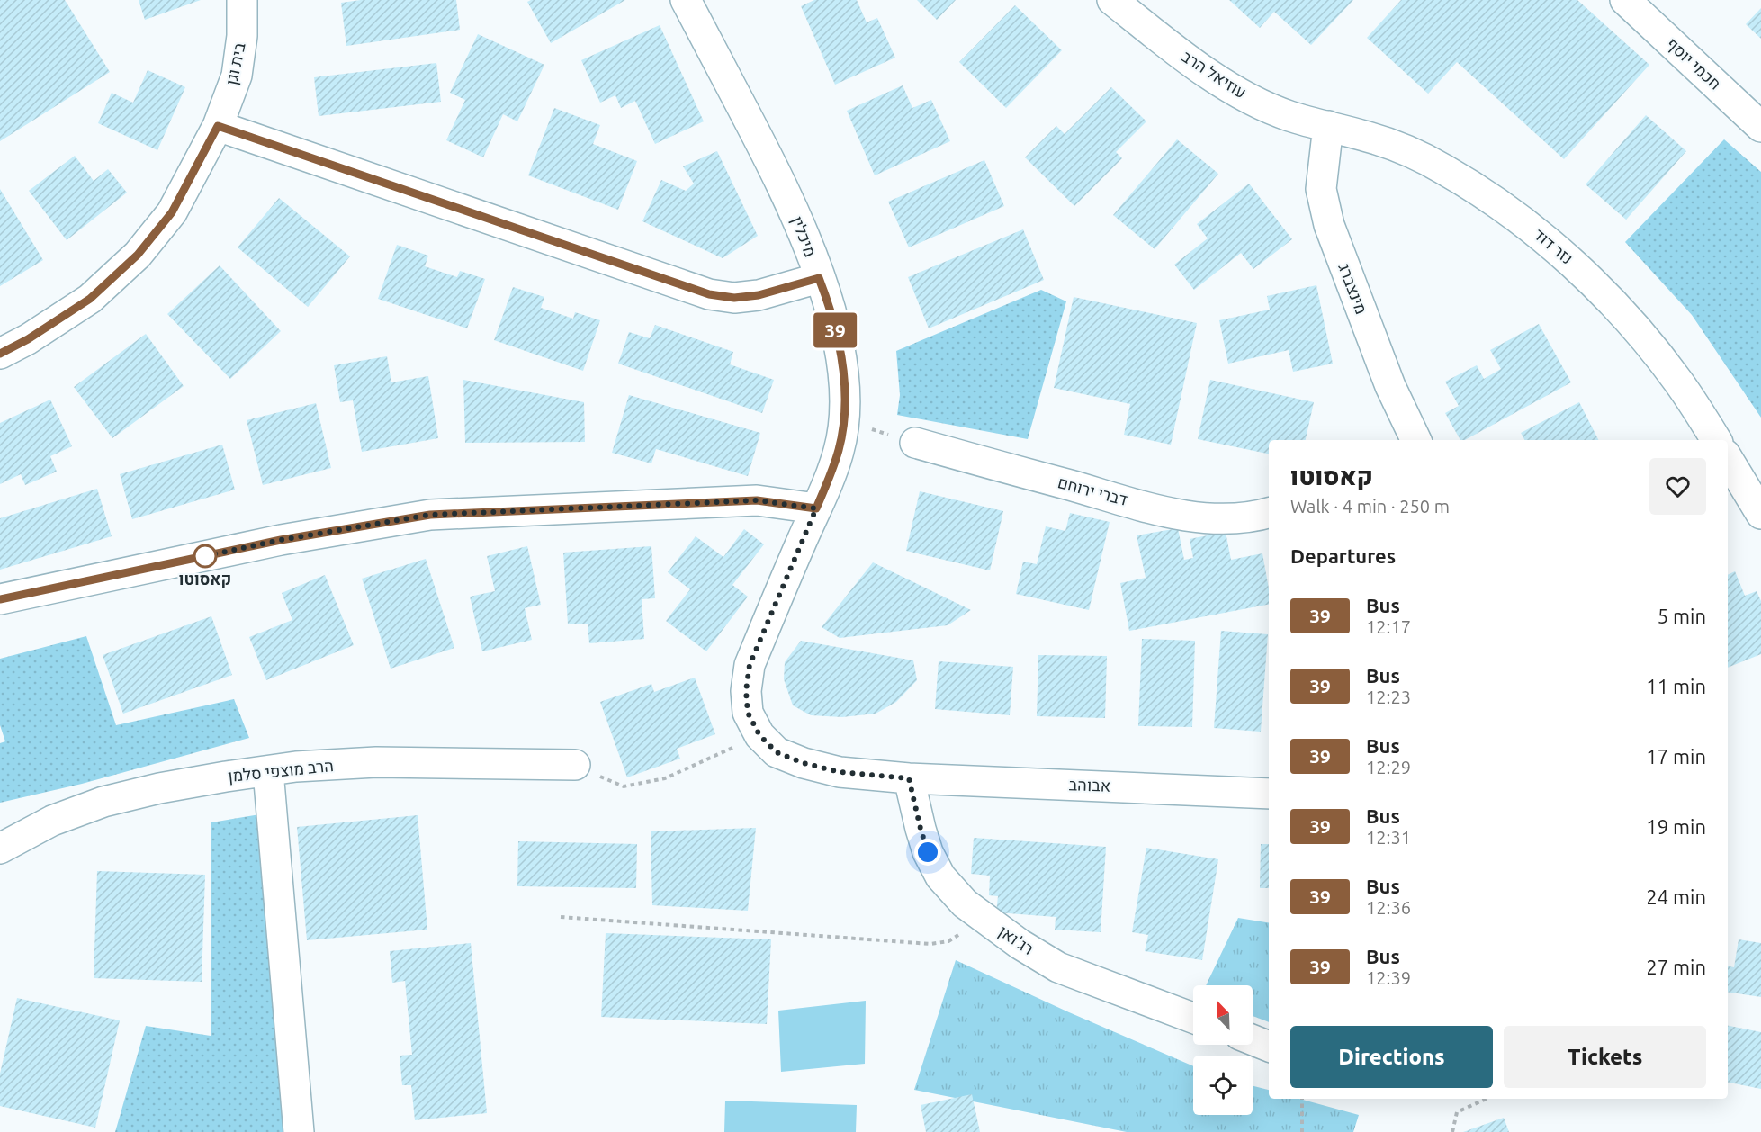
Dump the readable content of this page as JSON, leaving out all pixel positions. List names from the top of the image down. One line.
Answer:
{"streets":{"street":["בית וגן","חכמי יוסף","עוזיאל הרב","מיכלין","נזר דוד","מינצברג","דברי ירוחם","הרב מוצפי סלמן","אבוהב","רג'ואן"]},"crossings":[["עוזיאל הרב","נזר דוד"],["עוזיאל הרב","מינצברג"],["מיכלין","אבוהב"],["מיכלין","רג'ואן"],["נזר דוד","מינצברג"],["אבוהב","רג'ואן"]],"places":["קאסוטו"],"lines":["bus line 39"],"north":"top left","page":{"on_map":"39","heading":[["קאסוטו","Walk · 4 min · 250 m"],"Departures"],"list":[{"mark":"39","name":"Bus","note":"12:17","value":"5 min"},{"mark":"39","name":"Bus","note":"12:23","value":"11 min"},{"mark":"39","name":"Bus","note":"12:29","value":"17 min"},{"mark":"39","name":"Bus","note":"12:31","value":"19 min"},{"mark":"39","name":"Bus","note":"12:36","value":"24 min"},{"mark":"39","name":"Bus","note":"12:39","value":"27 min"}],"buttons":["Directions","Tickets"]}}
